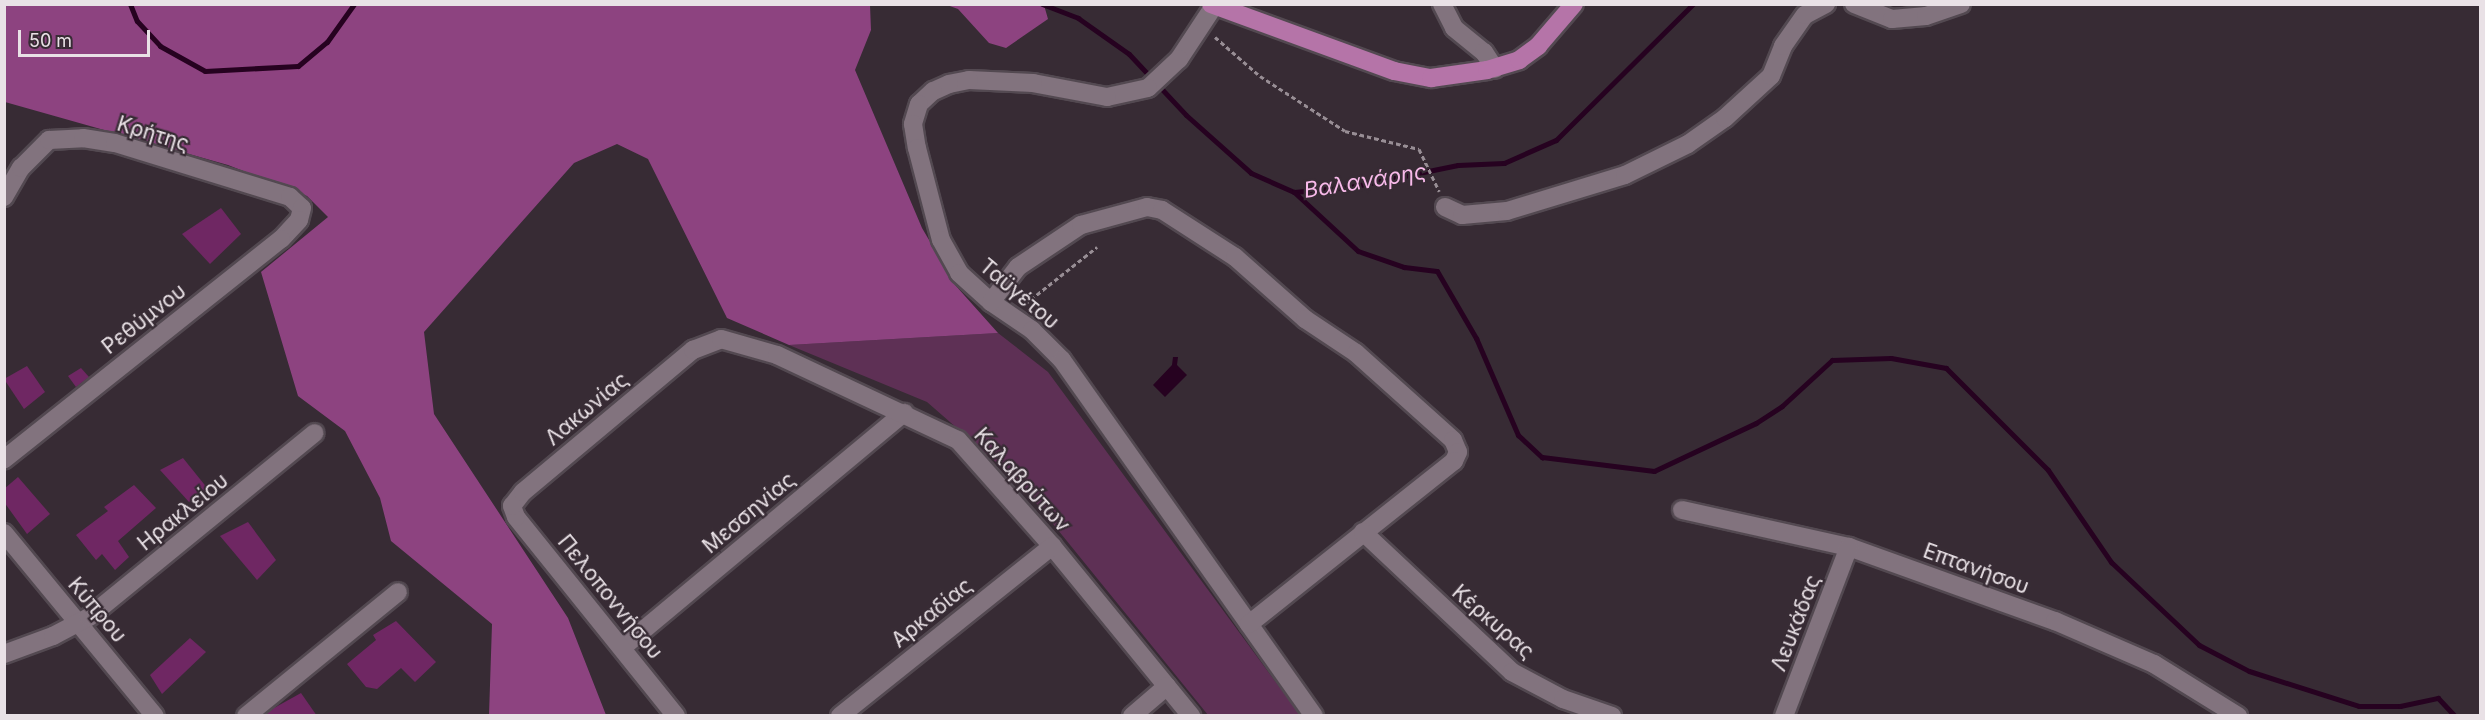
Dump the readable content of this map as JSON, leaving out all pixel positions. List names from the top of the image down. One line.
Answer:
{"streets":{"street":["Κρήτης","Ταϋγέτου","Ρεθύμνου","Λακωνίας","Καλαβρύτων","Ηρακλείου","Μεσσηνίας","Επτανήσου","Πελοποννήσου","Κύπρου","Αρκαδίας","Κέρκυρας","Λευκάδας"]},"crossings":[["Κρήτης","Ρεθύμνου"],["Λακωνίας","Καλαβρύτων"],["Λακωνίας","Πελοποννήσου"],["Καλαβρύτων","Μεσσηνίας"],["Καλαβρύτων","Αρκαδίας"],["Ηρακλείου","Κύπρου"],["Μεσσηνίας","Πελοποννήσου"],["Επτανήσου","Λευκάδας"]],"water":["Βαλανάρης"],"scale_bar":"50 m"}
